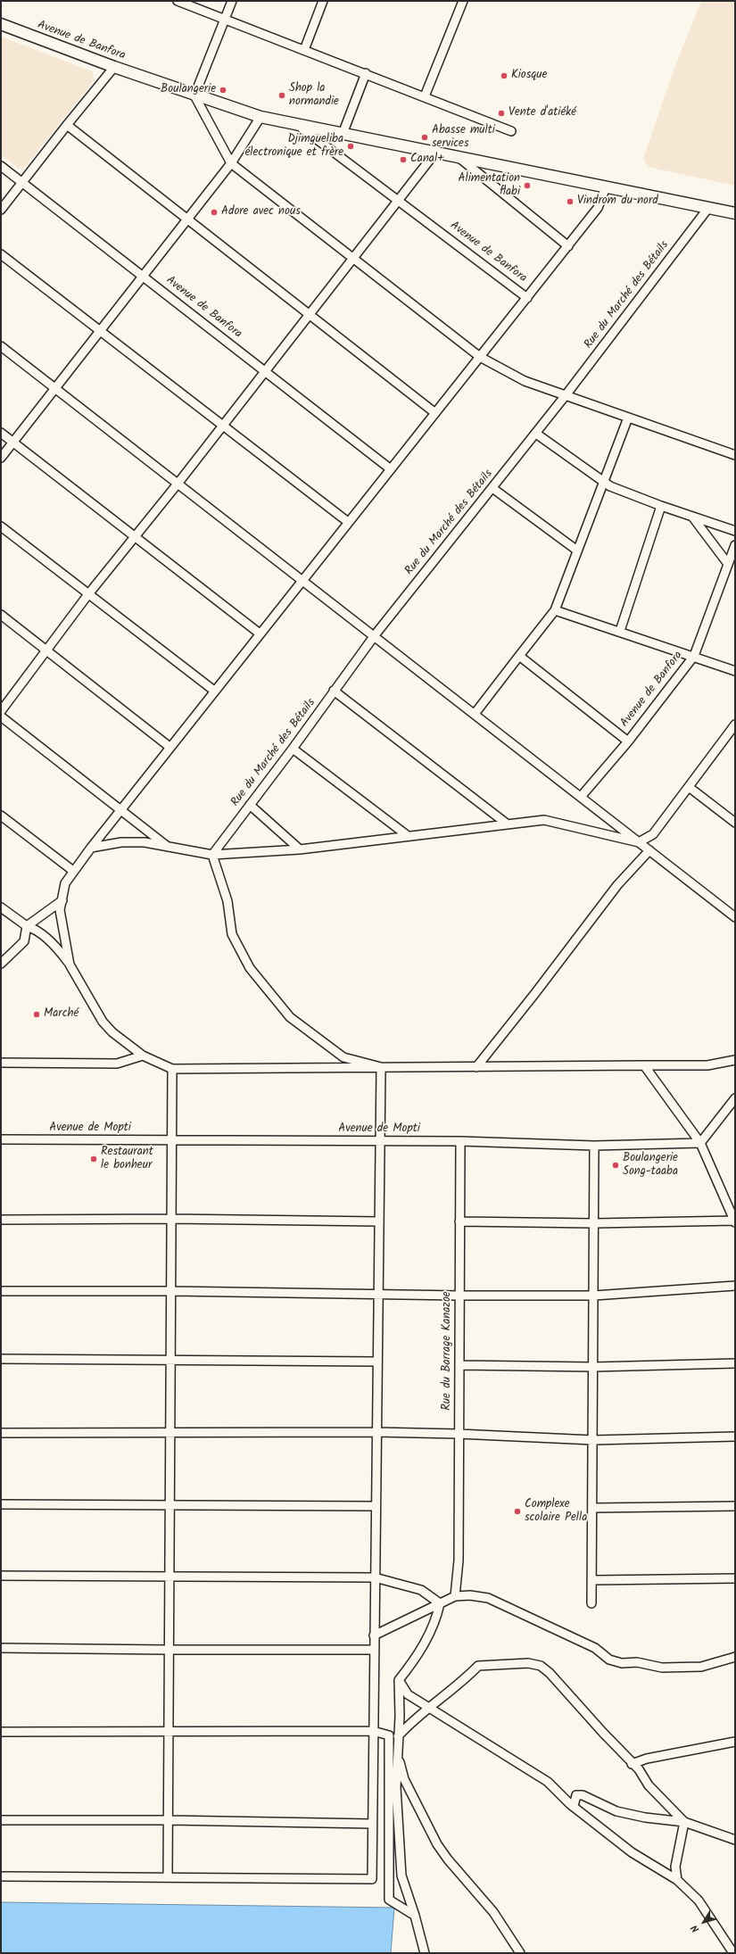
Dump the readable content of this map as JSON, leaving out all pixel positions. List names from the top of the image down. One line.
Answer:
{"streets":{"main road":["Avenue de Banfora"],"street":["Rue du Marché des Bétails","Avenue de Mopti","Rue du Barrage Kanazoe"]},"crossings":[["Avenue de Banfora","Rue du Marché des Bétails"],["Avenue de Mopti","Rue du Barrage Kanazoe"]],"places":["Kiosque","Boulangerie","Shop la normandie","Vente d'atiéké","Abasse multi services","Djimgueliba électronique et frère","Canal+","Alimentation flabi","Vindrom du nord","Adore avec nous","Marché","Restaurant le bonheur","Boulangerie Song-taaba","Complexe scolaire Pella"],"north":"bottom left"}
